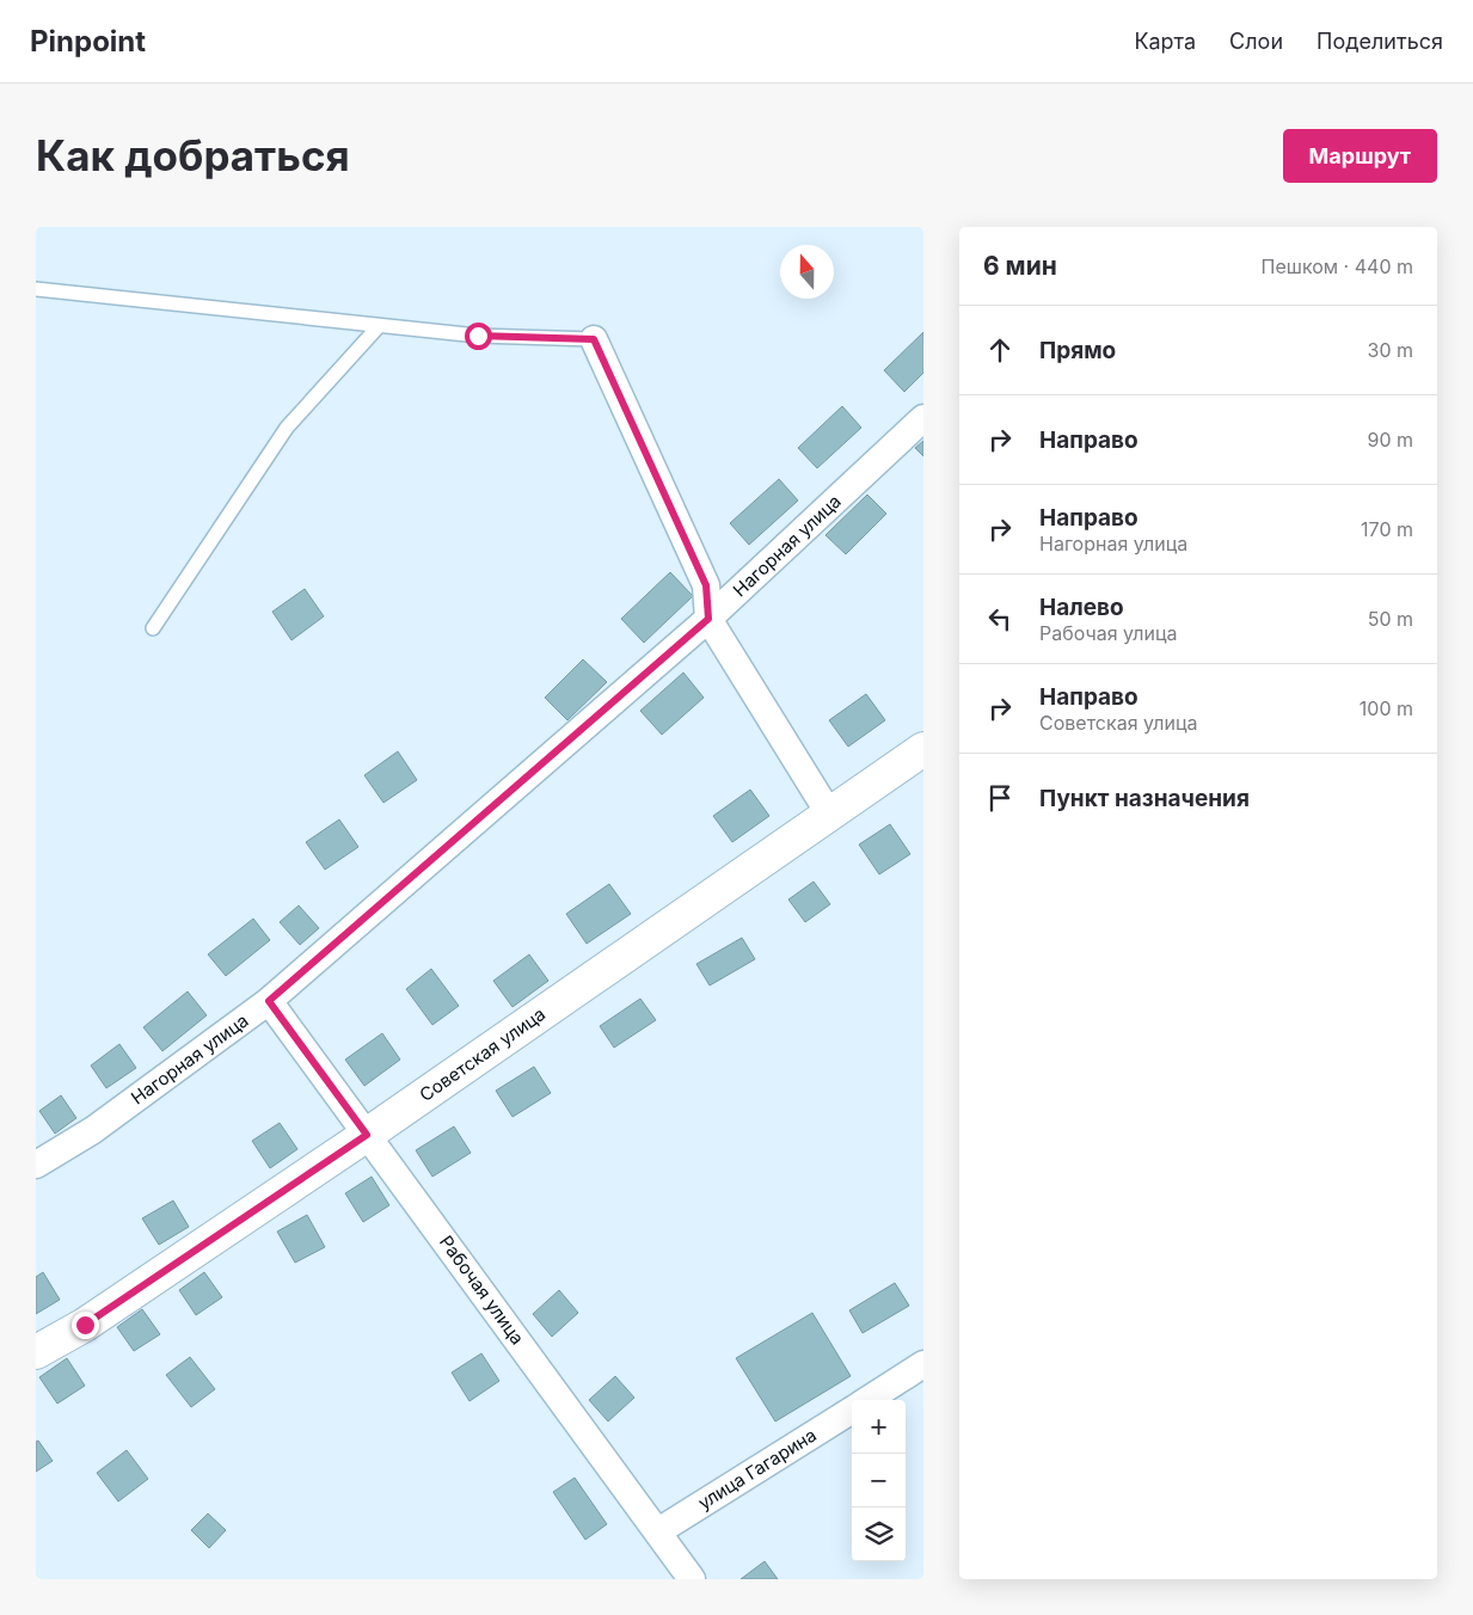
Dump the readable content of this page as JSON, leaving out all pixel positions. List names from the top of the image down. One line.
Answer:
{"streets":{"street":["Нагорная улица","Советская улица","Рабочая улица","улица Гагарина"]},"crossings":[["Нагорная улица","Рабочая улица"],["Советская улица","Рабочая улица"],["Рабочая улица","улица Гагарина"]],"north":"top","page":{"header":"Pinpoint","nav":["Карта","Слои","Поделиться"],"buttons":"Маршрут","title":"Как добраться","heading":["6 мин","Пешком · 440 m"],"list":[["Прямо","30 m"],["Направо","90 m"],["Направо","Нагорная улица","170 m"],["Налево","Рабочая улица","50 m"],["Направо","Советская улица","100 m"],"Пункт назначения"],"map_buttons":["+","−"]}}
